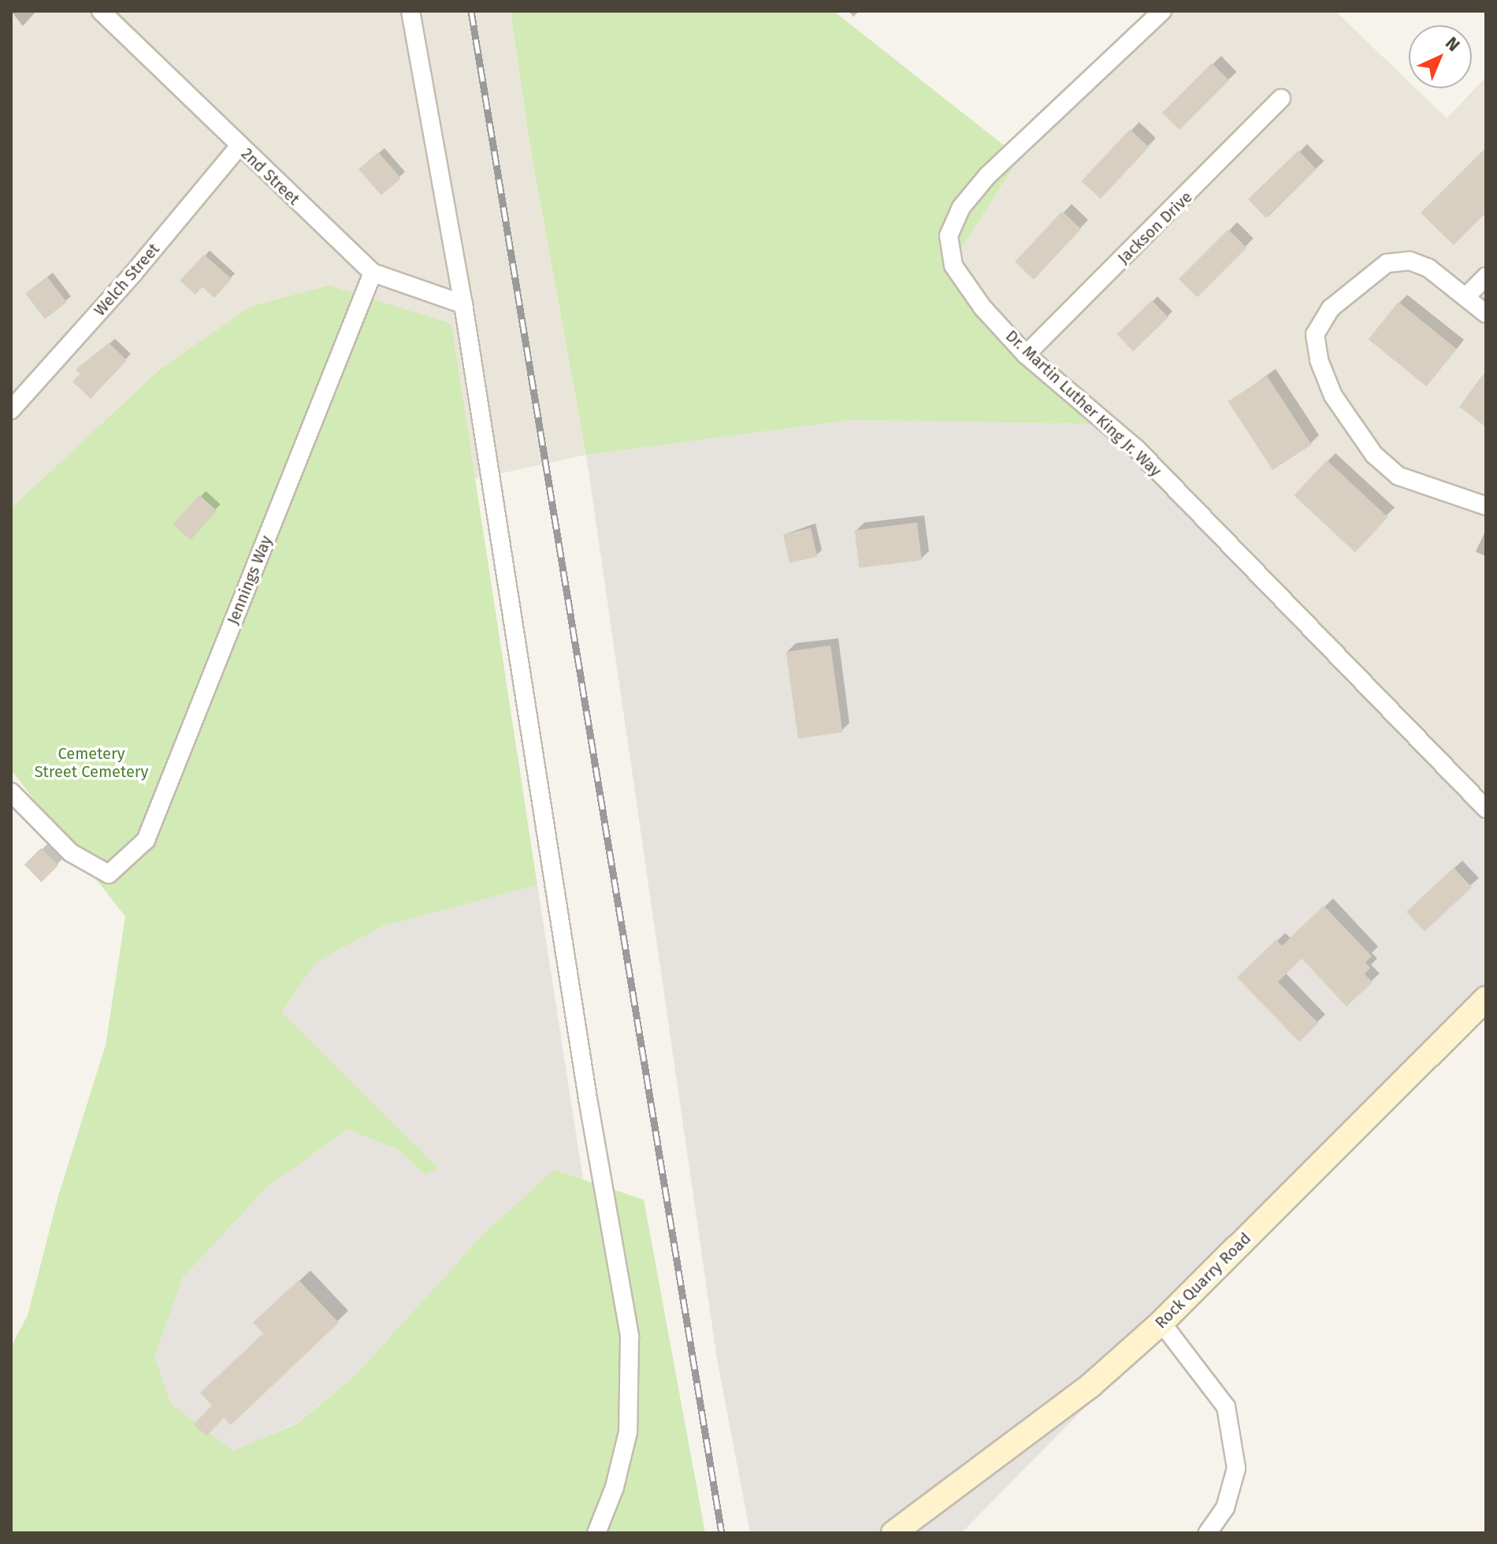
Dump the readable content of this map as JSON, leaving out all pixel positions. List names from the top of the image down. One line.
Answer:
{"streets":{"street":["2nd Street","Jackson Drive","Welch Street","Dr. Martin Luther King Jr. Way","Jennings Way","Rock Quarry Road"]},"crossings":[["2nd Street","Welch Street"],["2nd Street","Jennings Way"],["Jackson Drive","Dr. Martin Luther King Jr. Way"]],"parks":["Cemetery Street Cemetery"],"north":"top right"}
